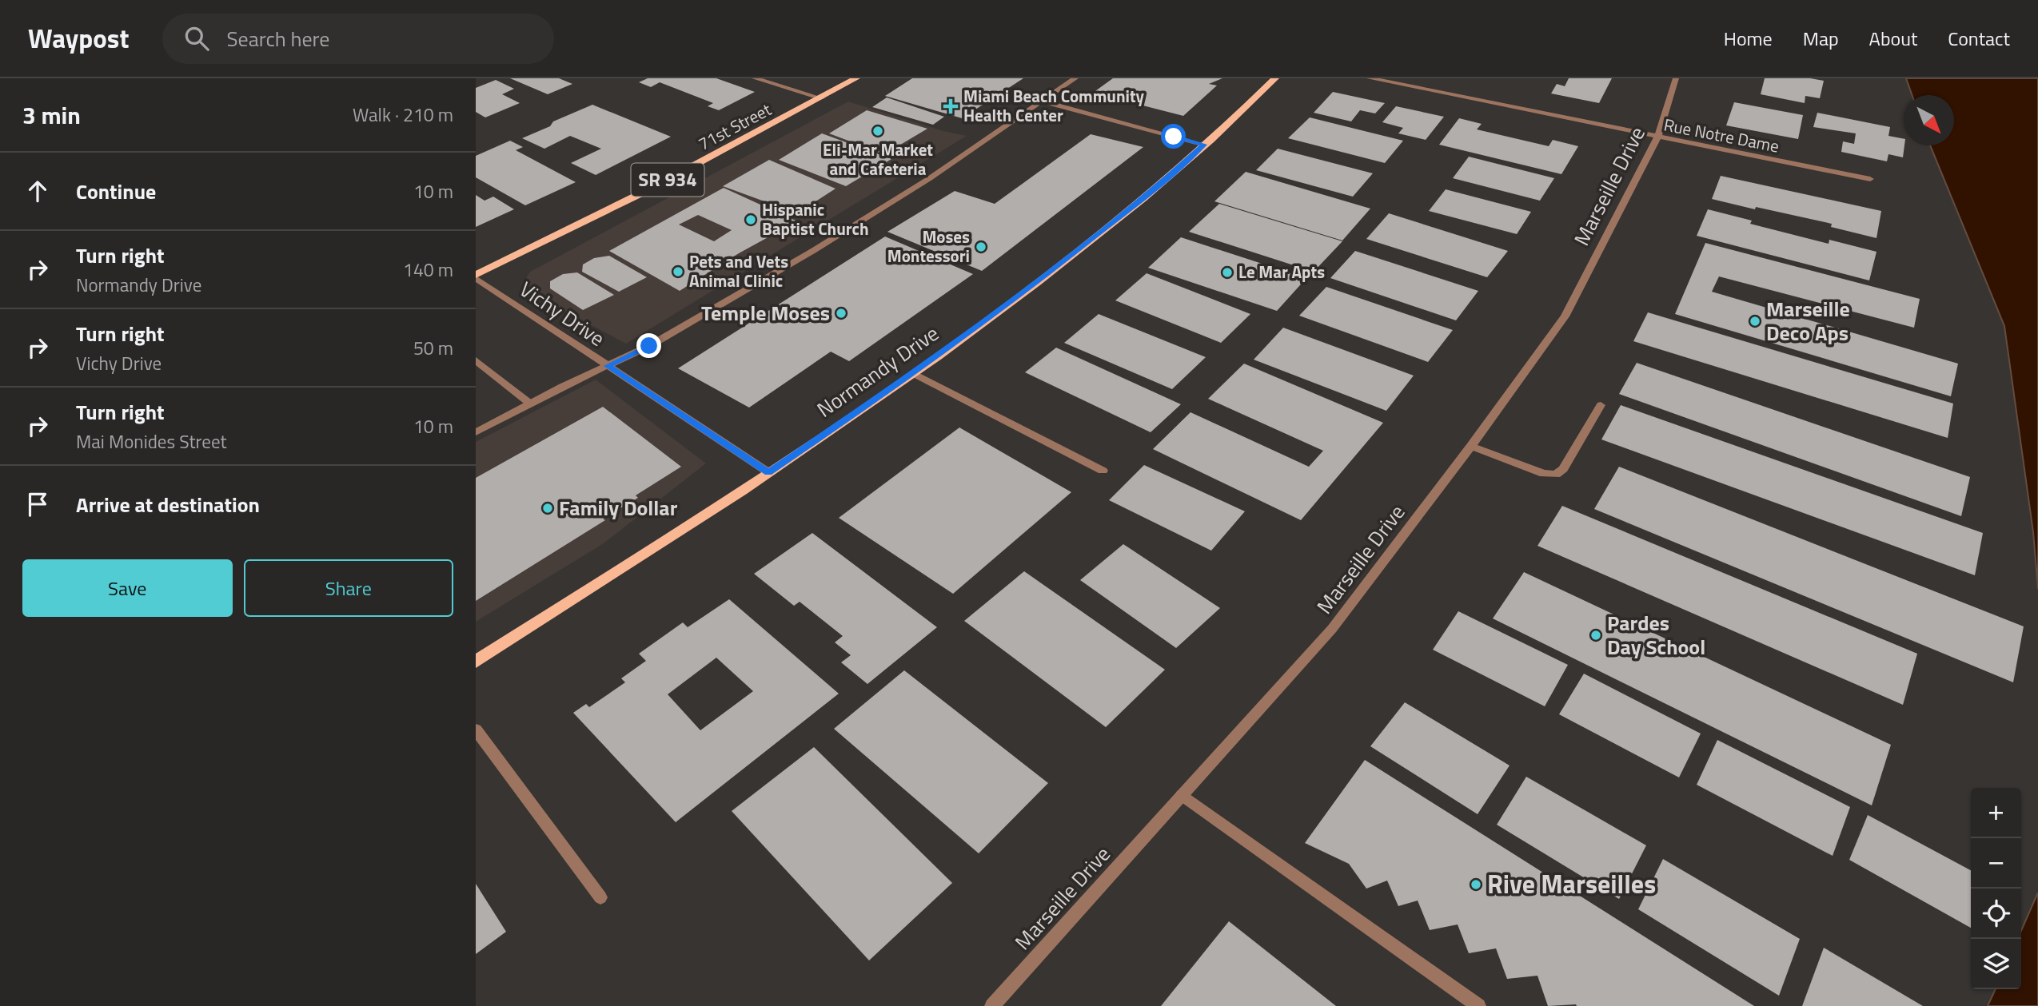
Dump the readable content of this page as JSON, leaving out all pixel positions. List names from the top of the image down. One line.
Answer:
{"streets":{"main road":["71st Street","SR 934","Normandy Drive"],"street":["Rue Notre Dame","Marseille Drive","Vichy Drive"]},"crossings":[["71st Street","Vichy Drive"],["Rue Notre Dame","Marseille Drive"],["Vichy Drive","Normandy Drive"]],"places":{"health":["Miami Beach Community Health Center"],"other":["Eli-Mar Market and Cafeteria","Hispanic Baptist Church","Moses Montessori","Pets and Vets Animal Clinic","Le Mar Apts","Temple Moses","Marseille Deco Aps","Family Dollar","Pardes Day School","Rive Marseilles"]},"north":"bottom right","page":{"header":"Waypost","search":"Search here","nav":["Home","Map","About","Contact"],"heading":["3 min","Walk · 210 m"],"list":[["Continue","10 m"],["Turn right","Normandy Drive","140 m"],["Turn right","Vichy Drive","50 m"],["Turn right","Mai Monides Street","10 m"],"Arrive at destination"],"buttons":["Save","Share"],"map_buttons":["+","−"]}}
